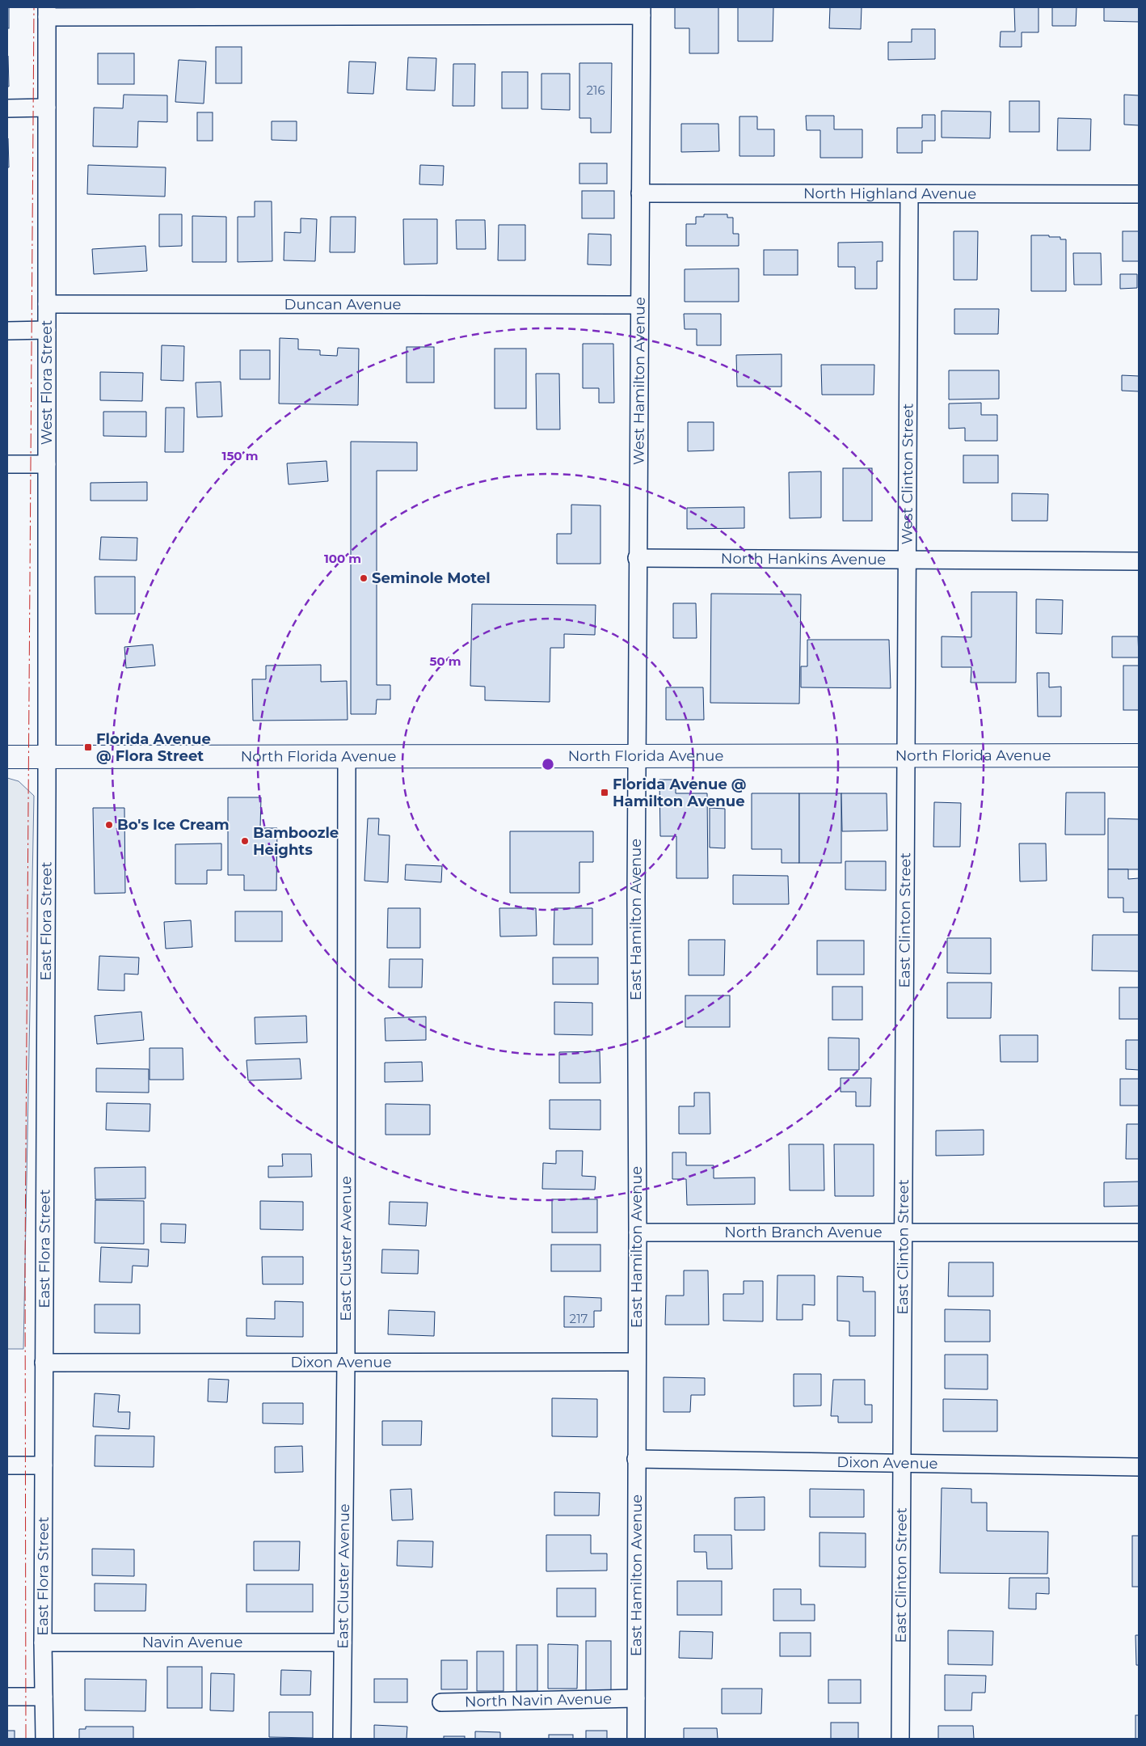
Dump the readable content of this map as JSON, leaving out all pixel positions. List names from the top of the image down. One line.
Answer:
{"streets":{"main road":["North Florida Avenue"],"street":["North Highland Avenue","Duncan Avenue","West Hamilton Avenue","West Flora Street","West Clinton Street","North Hankins Avenue","East Hamilton Avenue","East Clinton Street","East Flora Street","North Branch Avenue","East Cluster Avenue","Dixon Avenue","Navin Avenue","North Navin Avenue"]},"crossings":[["North Highland Avenue","West Hamilton Avenue"],["North Highland Avenue","West Clinton Street"],["Duncan Avenue","West Hamilton Avenue"],["Duncan Avenue","West Flora Street"],["West Hamilton Avenue","North Hankins Avenue"],["West Hamilton Avenue","North Florida Avenue"],["West Hamilton Avenue","East Hamilton Avenue"],["West Flora Street","North Florida Avenue"],["West Flora Street","East Flora Street"],["West Clinton Street","North Hankins Avenue"],["West Clinton Street","North Florida Avenue"],["West Clinton Street","East Clinton Street"],["North Florida Avenue","East Hamilton Avenue"],["North Florida Avenue","East Clinton Street"],["North Florida Avenue","East Flora Street"],["North Florida Avenue","East Cluster Avenue"],["East Hamilton Avenue","North Branch Avenue"],["East Hamilton Avenue","Dixon Avenue"],["East Hamilton Avenue","North Navin Avenue"],["East Clinton Street","North Branch Avenue"],["East Clinton Street","Dixon Avenue"],["East Flora Street","Dixon Avenue"],["East Flora Street","Navin Avenue"],["East Cluster Avenue","Dixon Avenue"],["East Cluster Avenue","Navin Avenue"]],"places":{"other":["Seminole Motel","Bo's Ice Cream","Bamboozle Heights"],"transit":["Florida Avenue @ Flora Street","Florida Avenue @ Hamilton Avenue"]},"house_numbers":["216","217"],"rings":["150 m","100 m","50 m"]}
